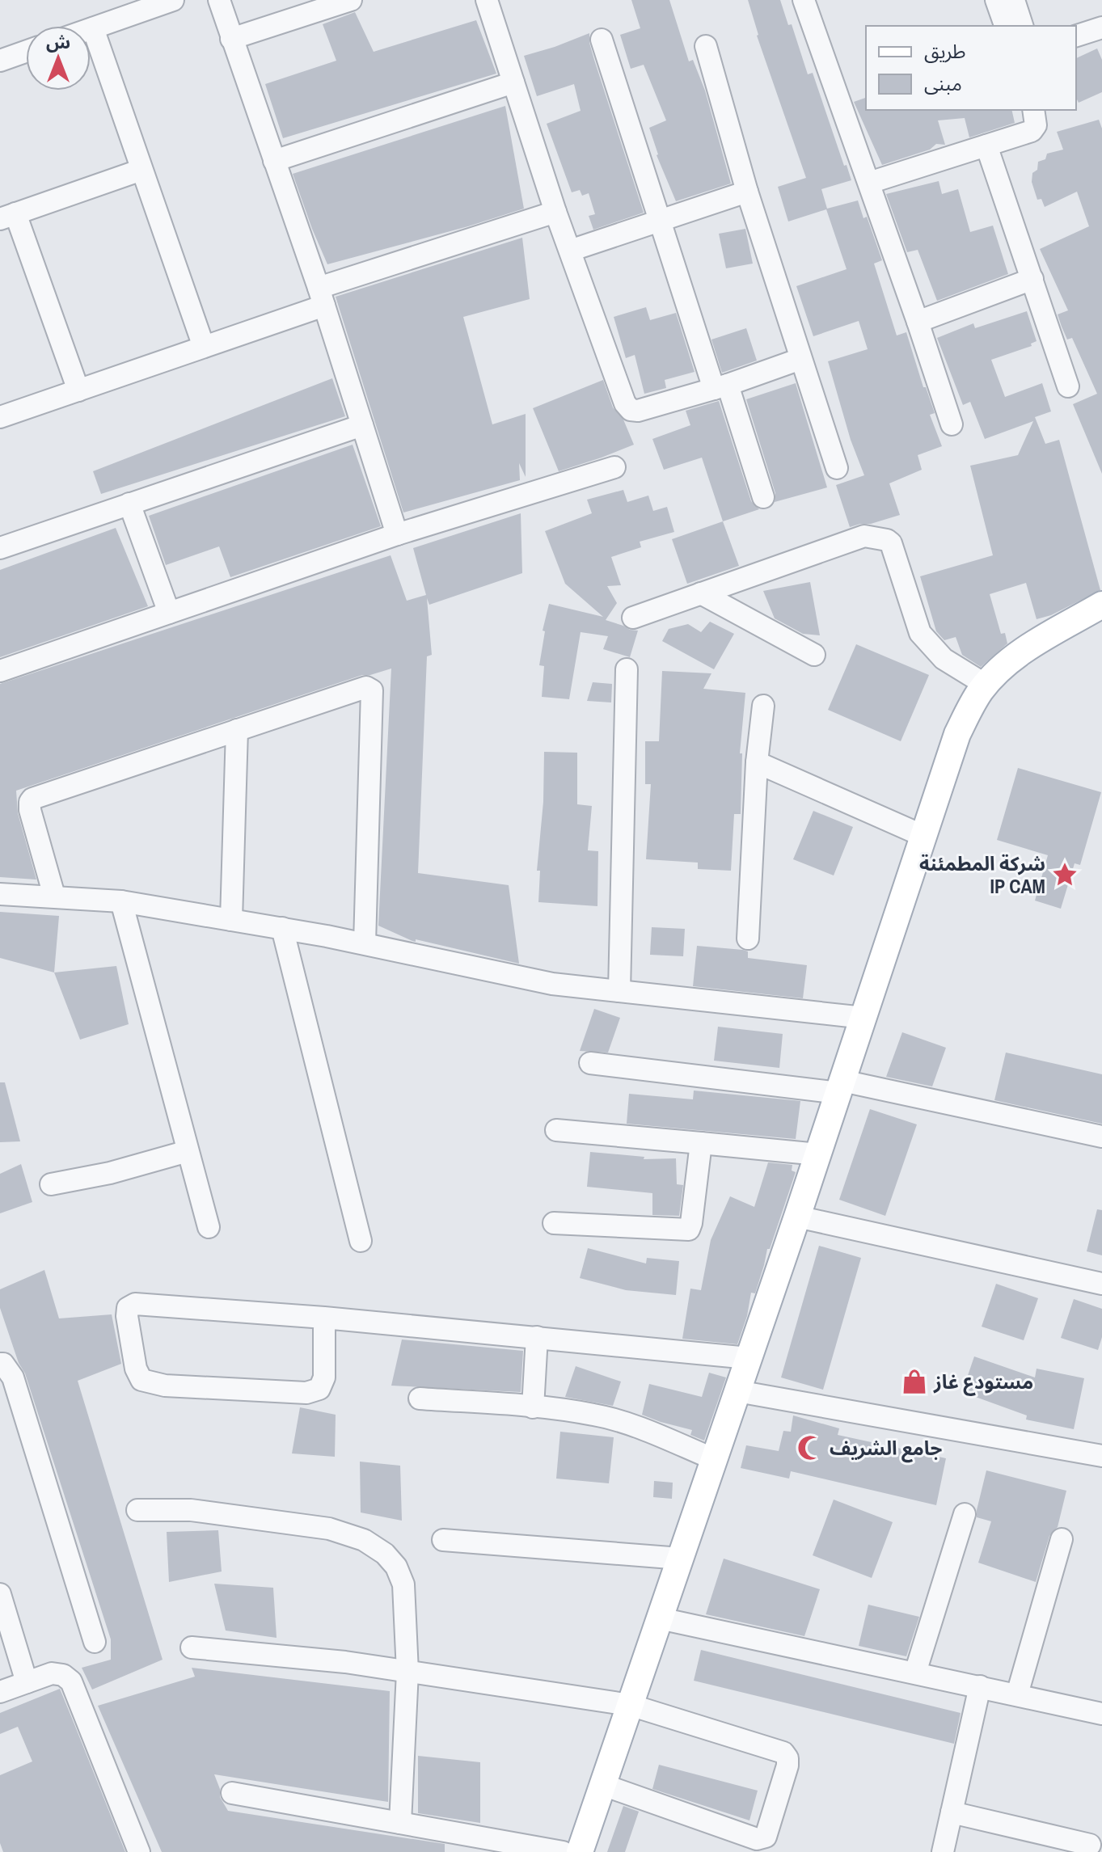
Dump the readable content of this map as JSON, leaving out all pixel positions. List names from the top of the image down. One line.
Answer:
{"places":{"place":["شركة المطمئنة IP CAM"],"shop":["مستودع غاز"],"mosque":["جامع الشريف"]},"legend":["طريق","مبنى"],"north":"top"}
